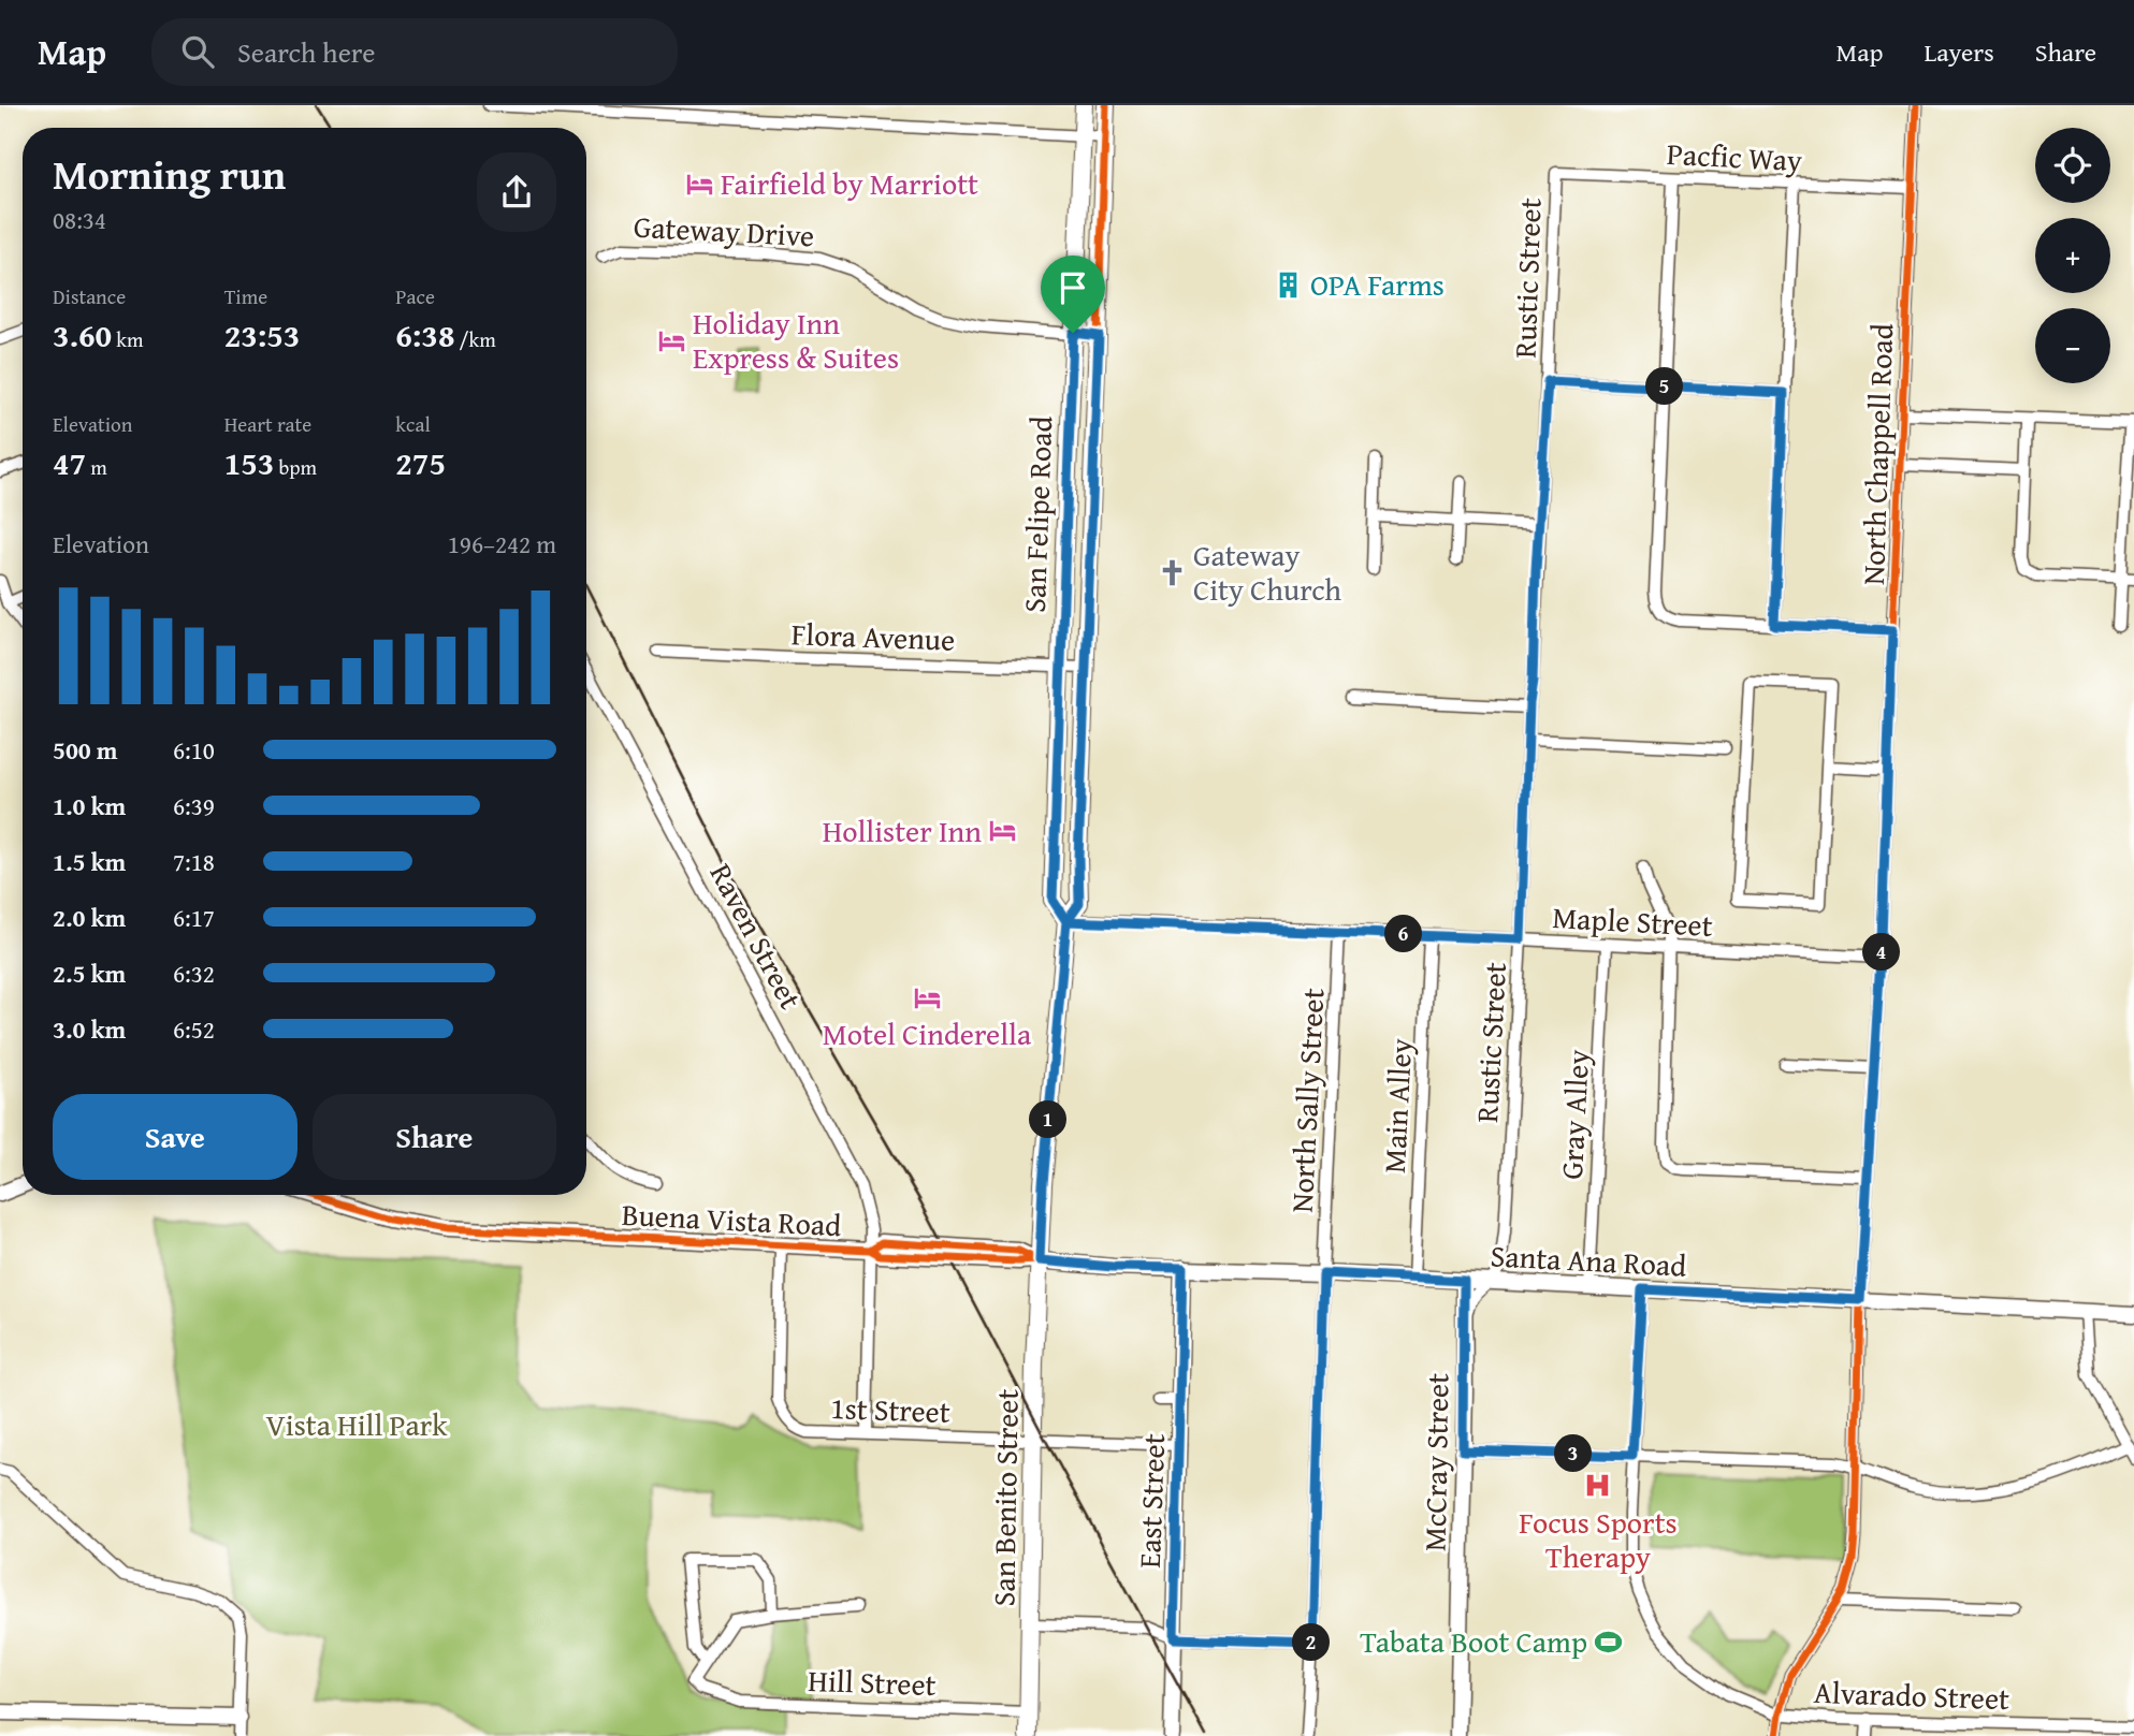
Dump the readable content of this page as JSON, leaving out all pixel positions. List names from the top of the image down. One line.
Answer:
{"streets":{"main road":["San Felipe Road","San Benito Street"],"street":["Pacfic Way","Gateway Drive","Rustic Street","North Chappell Road","Flora Avenue","Maple Street","Raven Street","North Sally Street","Main Alley","Gray Alley","Buena Vista Road","Santa Ana Road","1st Street","McCray Street","East Street","Hill Street","Alvarado Street"]},"crossings":[["Pacfic Way","Rustic Street"],["Pacfic Way","North Chappell Road"],["Gateway Drive","San Felipe Road"],["Rustic Street","Maple Street"],["Rustic Street","Santa Ana Road"],["Rustic Street","McCray Street"],["North Chappell Road","Maple Street"],["North Chappell Road","Santa Ana Road"],["North Chappell Road","Alvarado Street"],["San Felipe Road","Flora Avenue"],["San Felipe Road","Maple Street"],["San Felipe Road","Buena Vista Road"],["San Felipe Road","Santa Ana Road"],["San Felipe Road","San Benito Street"],["Maple Street","North Sally Street"],["Maple Street","Main Alley"],["Maple Street","Gray Alley"],["Raven Street","Buena Vista Road"],["Raven Street","1st Street"],["North Sally Street","Santa Ana Road"],["Main Alley","Santa Ana Road"],["Gray Alley","Santa Ana Road"],["Buena Vista Road","Santa Ana Road"],["Buena Vista Road","1st Street"],["Buena Vista Road","San Benito Street"],["Santa Ana Road","McCray Street"],["Santa Ana Road","San Benito Street"],["Santa Ana Road","East Street"],["Santa Ana Road","Alvarado Street"],["1st Street","San Benito Street"],["1st Street","East Street"],["San Benito Street","Hill Street"]],"parks":["Vista Hill Park"],"places":{"hotel":["Fairfield by Marriott","Holiday Inn Express & Suites","Hollister Inn","Motel Cinderella"],"building":["OPA Farms"],"church":["Gateway City Church"],"hospital":["Focus Sports Therapy"],"sports":["Tabata Boot Camp"]},"page":{"header":"Map","search":"Search here","nav":["Map","Layers","Share"],"map_buttons":["+","−"],"heading":["Morning run","08:34"],"stats":[["Distance","3.60 km"],["Time","23:53"],["Pace","6:38 /km"],["Elevation","47 m"],["Heart rate","153 bpm"],["kcal","275"]],"pins":["5","6","4","1","3","2"],"chart":["Elevation","196–242 m"],"list":[{"name":"500 m","note":"6:10"},{"name":"1.0 km","note":"6:39"},{"name":"1.5 km","note":"7:18"},{"name":"2.0 km","note":"6:17"},{"name":"2.5 km","note":"6:32"},{"name":"3.0 km","note":"6:52"}],"buttons":["Save","Share"]}}
